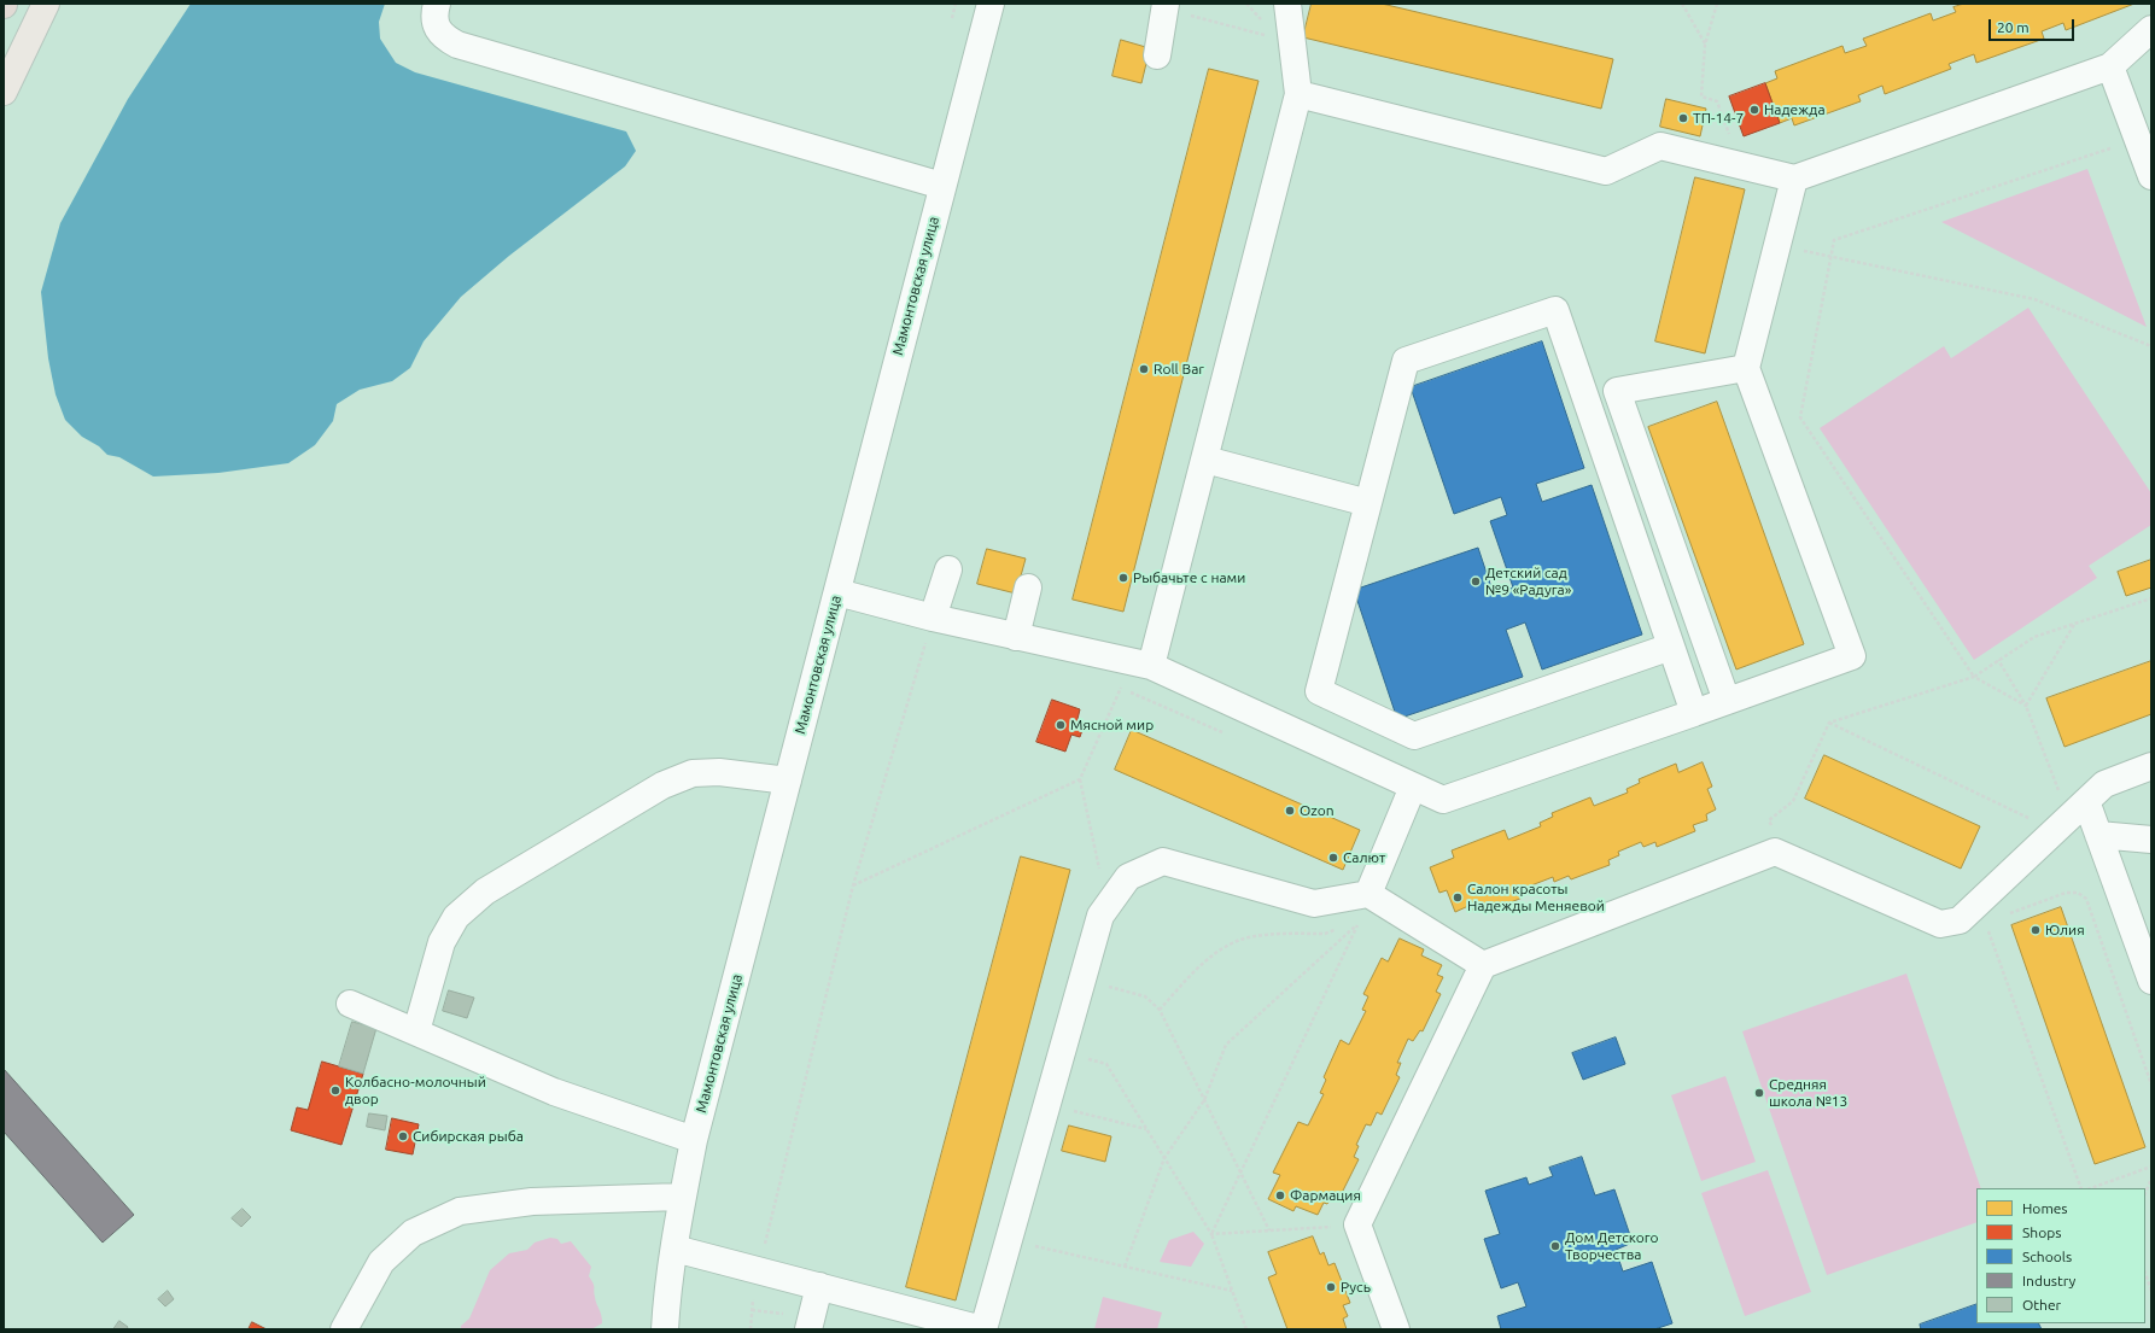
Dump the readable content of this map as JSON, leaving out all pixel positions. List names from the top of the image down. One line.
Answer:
{"streets":{"street":["Мамонтовская улица"]},"places":["Надежда","ТП-14-7","Roll Bar","Рыбачьте с нами","Детский сад №9 «Радуга»","Мясной мир","Ozon","Салют","Салон красоты Надежды Меняевой","Юлия","Колбасно-молочный двор","Средняя школа №13","Сибирская рыба","Фармация","Дом Детского Творчества","Русь"],"legend":["Homes","Shops","Schools","Industry","Other"],"scale_bar":"20 m"}
